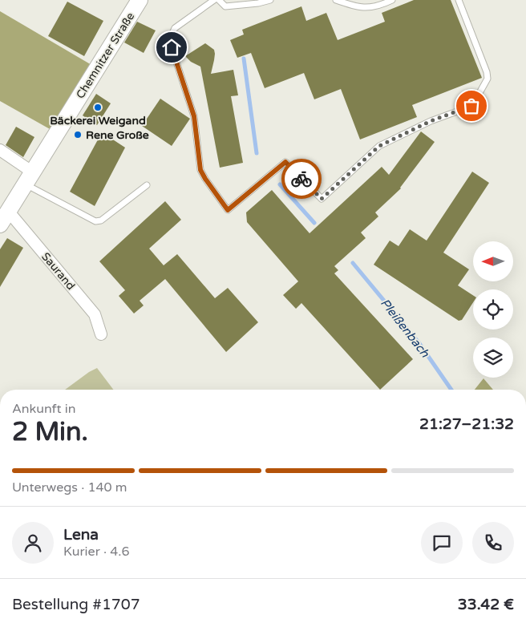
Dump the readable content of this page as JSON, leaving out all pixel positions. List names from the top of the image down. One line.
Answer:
{"streets":{"main road":["Chemnitzer Straße"],"street":["Saurand"]},"crossings":[["Chemnitzer Straße","Saurand"]],"water":["Pleißenbach"],"places":["Bäckerei Weigand","Rene Große"],"north":"left","page":{"heading":["2 Min.","Ankunft in","21:27–21:32"],"panel":["Lena","Kurier · 4.6","Bestellung #1707","33.42 €"],"bar":"Unterwegs · 140 m"}}
